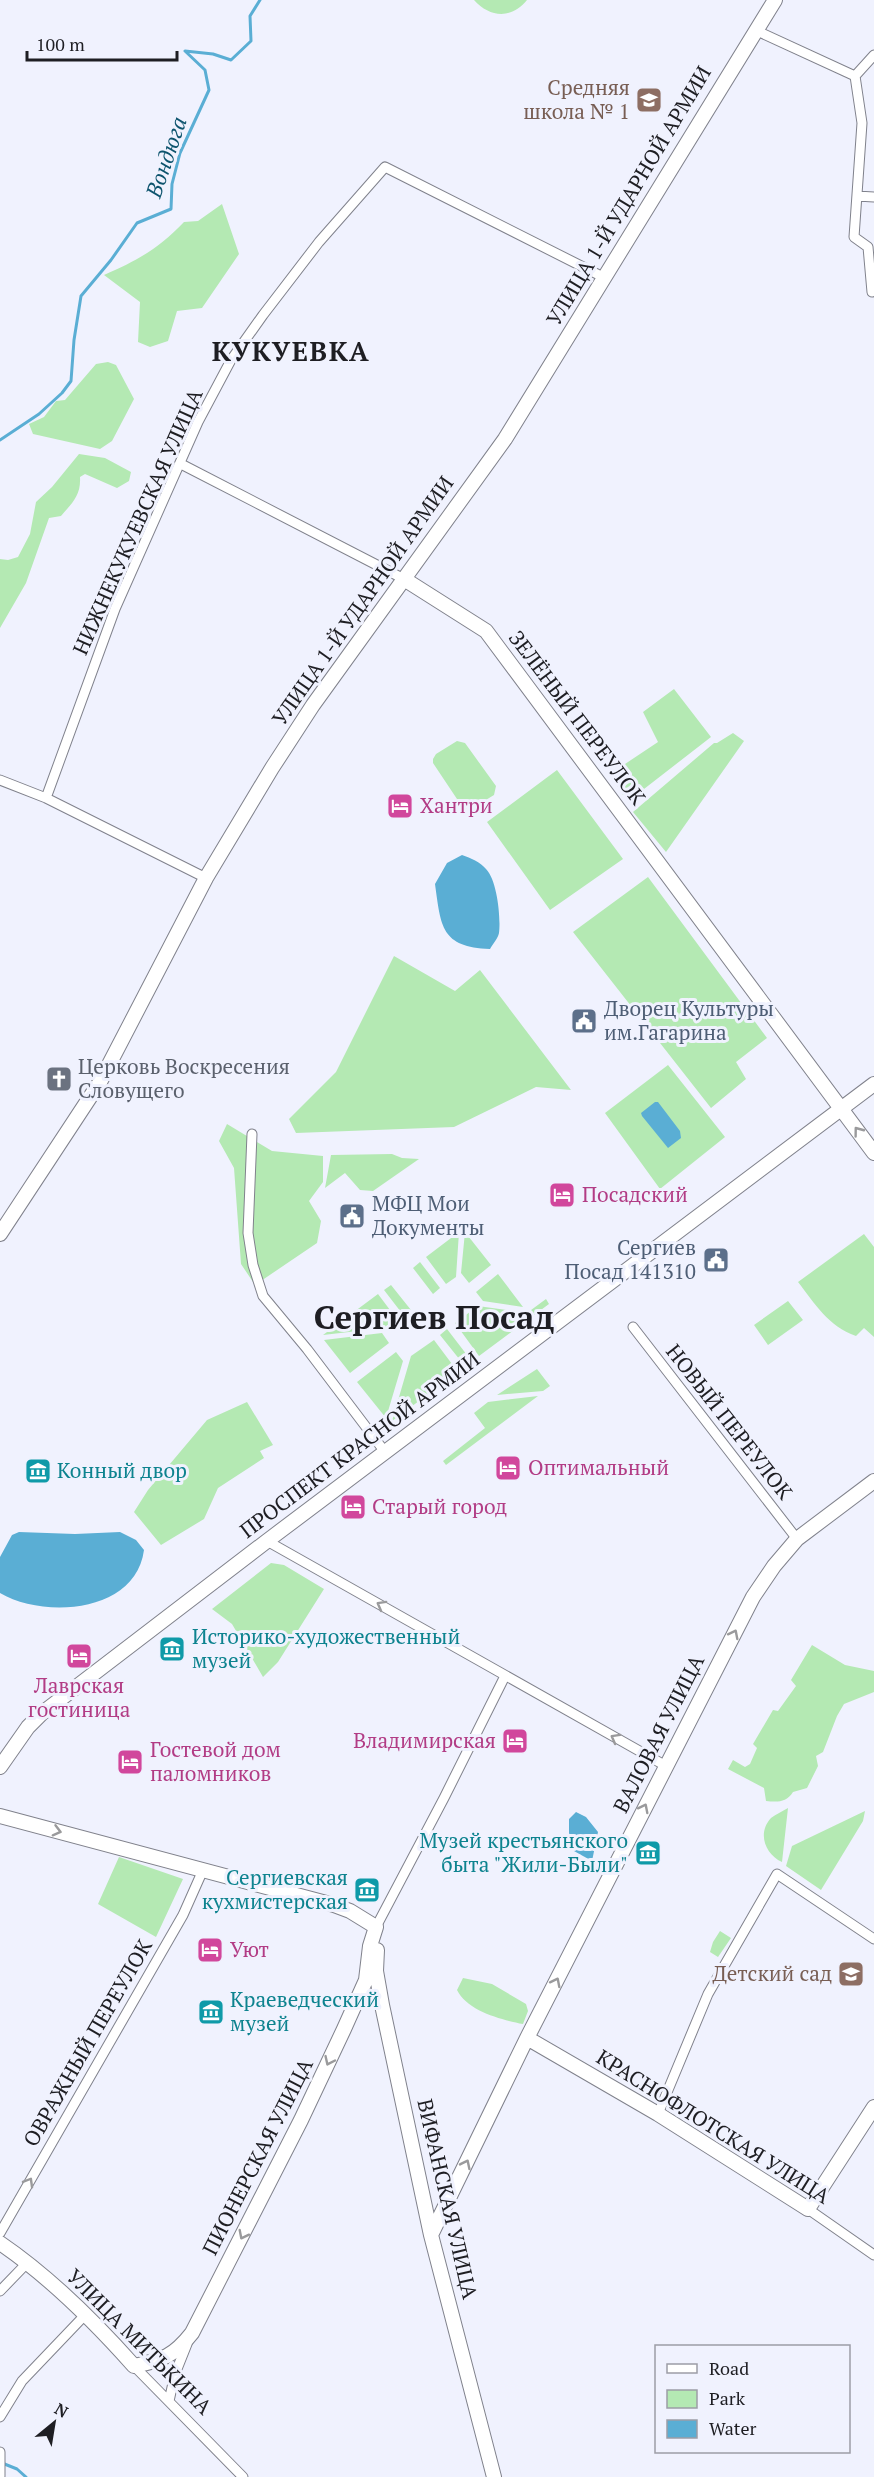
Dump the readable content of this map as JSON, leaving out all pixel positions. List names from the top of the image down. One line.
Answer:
{"streets":{"main road":["УЛИЦА 1-Й УДАРНОЙ АРМИИ","ЗЕЛЁНЫЙ ПЕРЕУЛОК","ПРОСПЕКТ КРАСНОЙ АРМИИ","ВАЛОВАЯ УЛИЦА","КРАСНОФЛОТСКАЯ УЛИЦА","ПИОНЕРСКАЯ УЛИЦА","ВИФАНСКАЯ УЛИЦА","УЛИЦА МИТЬКИНА"],"street":["НИЖНЕКУКУЕВСКАЯ УЛИЦА","НОВЫЙ ПЕРЕУЛОК","ОВРАЖНЫЙ ПЕРЕУЛОК"]},"crossings":[["УЛИЦА 1-Й УДАРНОЙ АРМИИ","НИЖНЕКУКУЕВСКАЯ УЛИЦА"],["УЛИЦА 1-Й УДАРНОЙ АРМИИ","ЗЕЛЁНЫЙ ПЕРЕУЛОК"],["НИЖНЕКУКУЕВСКАЯ УЛИЦА","ЗЕЛЁНЫЙ ПЕРЕУЛОК"],["ЗЕЛЁНЫЙ ПЕРЕУЛОК","ПРОСПЕКТ КРАСНОЙ АРМИИ"],["НОВЫЙ ПЕРЕУЛОК","ВАЛОВАЯ УЛИЦА"],["ВАЛОВАЯ УЛИЦА","КРАСНОФЛОТСКАЯ УЛИЦА"],["ВАЛОВАЯ УЛИЦА","ВИФАНСКАЯ УЛИЦА"],["ПИОНЕРСКАЯ УЛИЦА","ВИФАНСКАЯ УЛИЦА"],["ПИОНЕРСКАЯ УЛИЦА","УЛИЦА МИТЬКИНА"]],"one_way":["ВАЛОВАЯ УЛИЦА","ОВРАЖНЫЙ ПЕРЕУЛОК","ПИОНЕРСКАЯ УЛИЦА"],"districts":["КУКУЕВКА","Сергиев Посад"],"water":["Вондюга"],"places":{"school or university":["Средняя школа № 1","Детский сад"],"hotel":["Хантри","Посадский","Оптимальный","Старый город","Лаврская гостиница","Владимирская","Гостевой дом паломников","Уют"],"public building":["Дворец Культуры им.Гагарина","МФЦ Мои Документы","Сергиев Посад 141310"],"church":["Церковь Воскресения Словущего"],"museum":["Конный двор","Историко-художественный музей","Музей крестьянского быта \"Жили-Были\"","Сергиевская кухмистерская","Краеведческий музей"]},"legend":["Road","Park","Water"],"scale_bar":"100 m","north":"top right"}
